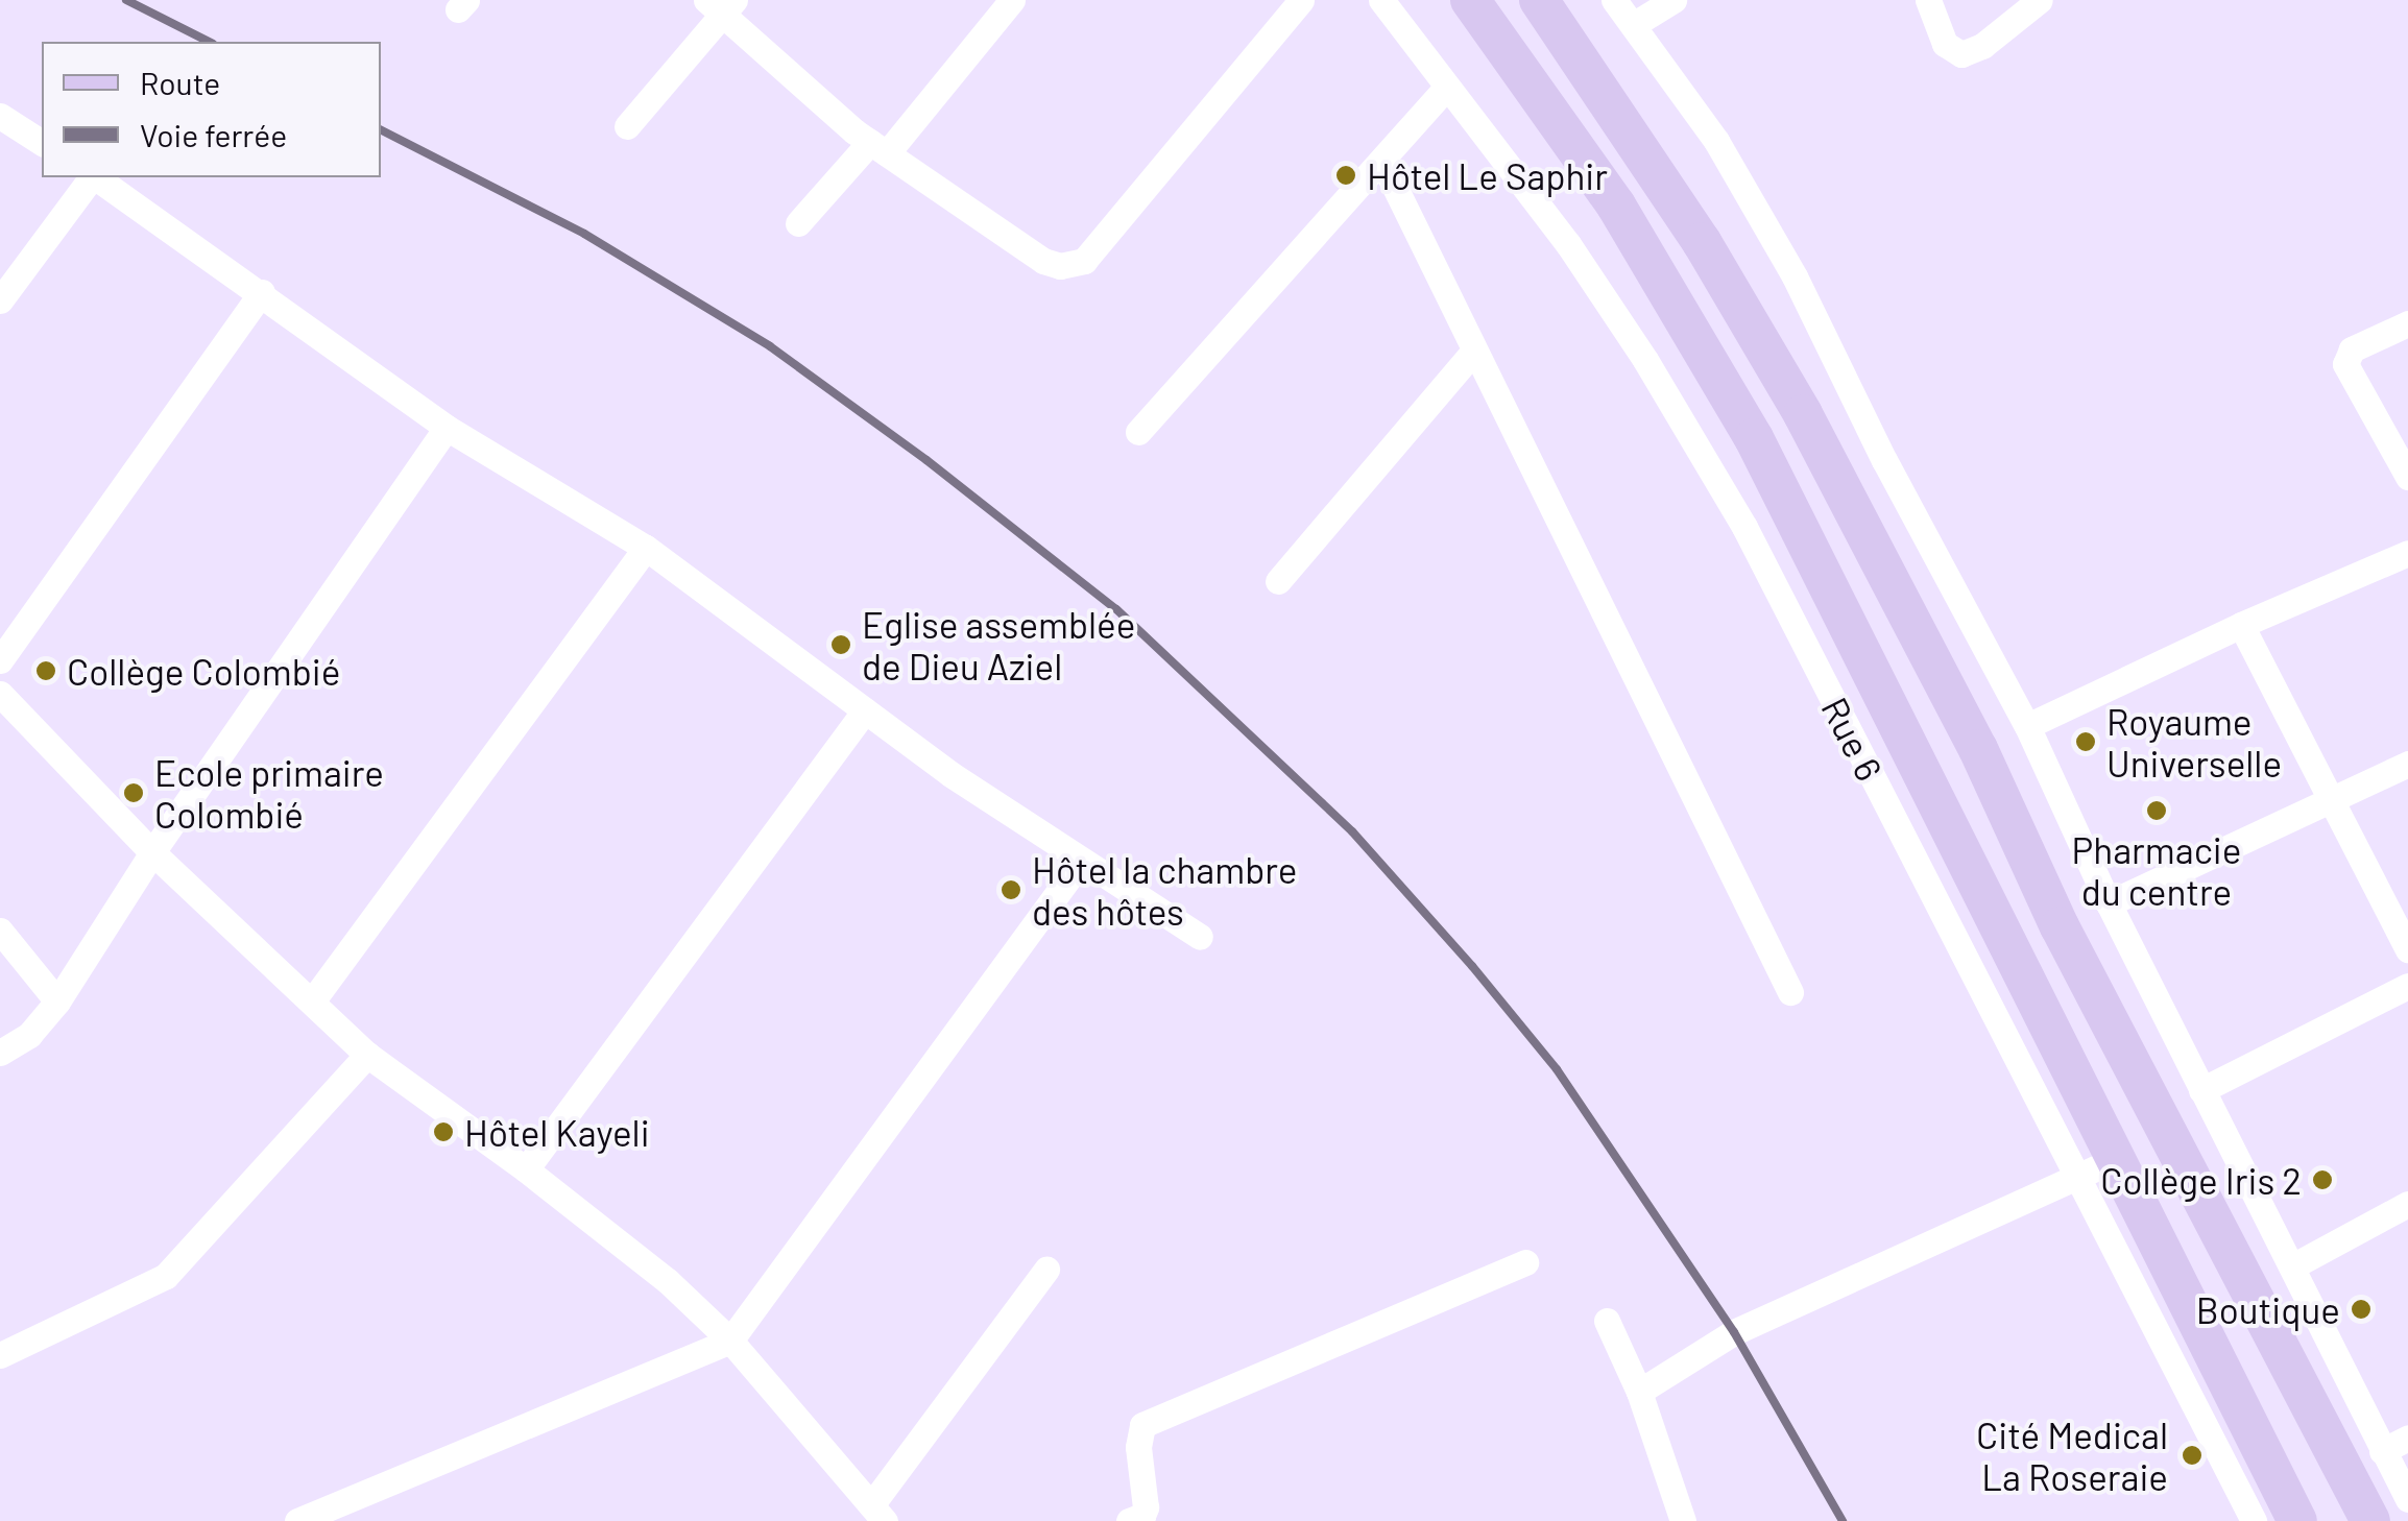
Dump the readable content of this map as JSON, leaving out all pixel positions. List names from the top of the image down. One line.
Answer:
{"streets":{"street":["Rue 6"]},"places":["Hôtel Le Saphir","Eglise assemblée de Dieu Aziel","Collège Colombié","Royaume Universelle","Ecole primaire Colombié","Pharmacie du centre","Hôtel la chambre des hôtes","Hôtel Kayeli","Collège Iris 2","Boutique","Cité Medical La Roseraie"],"legend":["Route","Voie ferrée"]}
